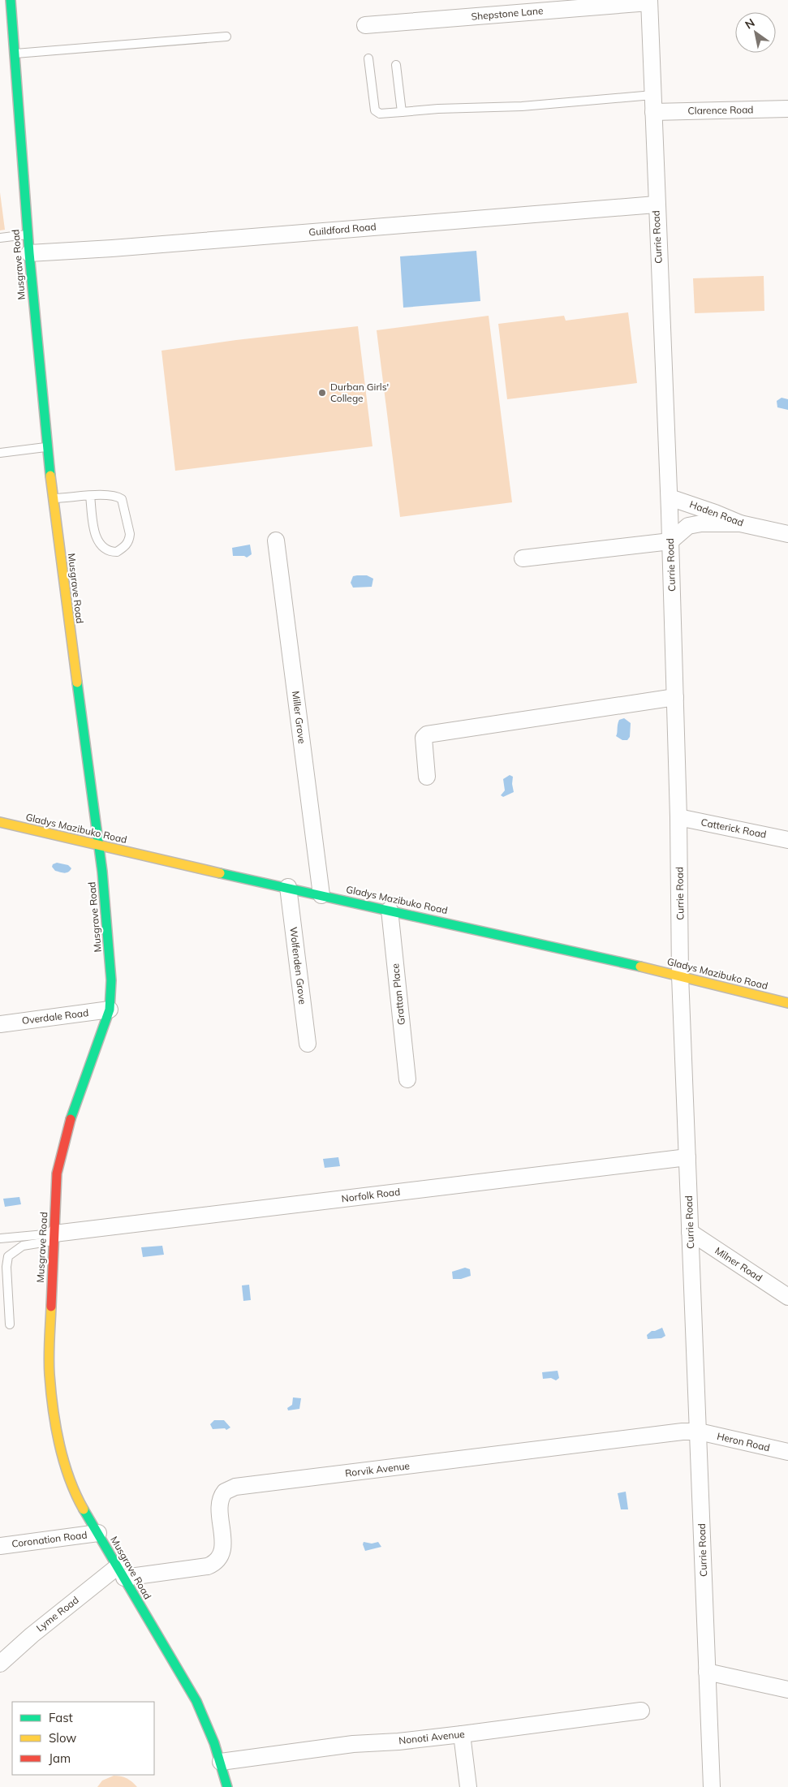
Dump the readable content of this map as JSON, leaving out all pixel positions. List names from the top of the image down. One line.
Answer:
{"streets":{"street":["Shepstone Lane","Clarence Road","Guildford Road","Currie Road","Musgrave Road","Haden Road","Miller Grove","Gladys Mazibuko Road","Catterick Road","Wolfenden Grove","Grattan Place","Overdale Road","Norfolk Road","Milner Road","Heron Road","Rorvik Avenue","Coronation Road","Lyme Road","Nonoti Avenue"]},"crossings":[["Shepstone Lane","Currie Road"],["Clarence Road","Currie Road"],["Guildford Road","Currie Road"],["Guildford Road","Musgrave Road"],["Currie Road","Haden Road"],["Currie Road","Gladys Mazibuko Road"],["Currie Road","Catterick Road"],["Currie Road","Norfolk Road"],["Currie Road","Milner Road"],["Currie Road","Heron Road"],["Currie Road","Rorvik Avenue"],["Musgrave Road","Gladys Mazibuko Road"],["Musgrave Road","Overdale Road"],["Musgrave Road","Norfolk Road"],["Musgrave Road","Rorvik Avenue"],["Musgrave Road","Coronation Road"],["Musgrave Road","Lyme Road"],["Musgrave Road","Nonoti Avenue"],["Miller Grove","Gladys Mazibuko Road"],["Gladys Mazibuko Road","Wolfenden Grove"],["Gladys Mazibuko Road","Grattan Place"],["Heron Road","Rorvik Avenue"],["Rorvik Avenue","Lyme Road"]],"places":["Durban Girls' College"],"legend":["Fast","Slow","Jam"],"north":"top left"}
